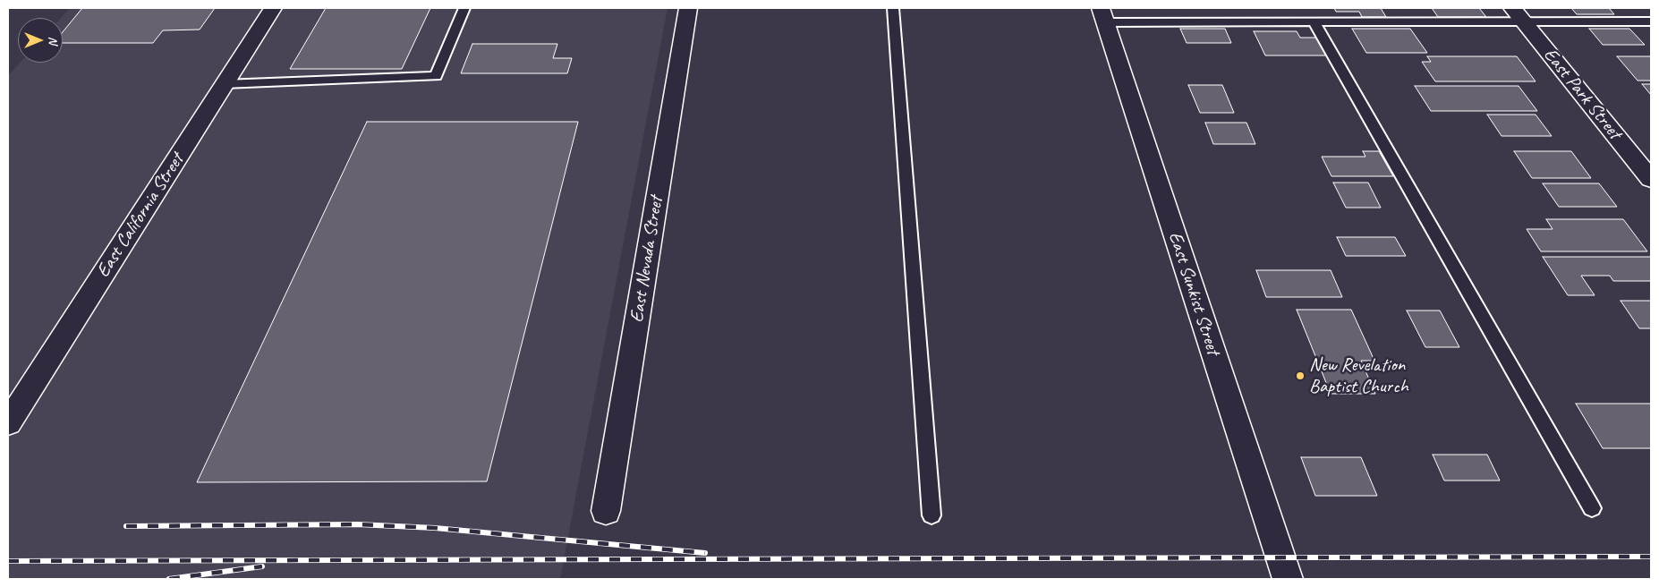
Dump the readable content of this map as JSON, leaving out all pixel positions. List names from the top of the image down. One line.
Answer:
{"streets":{"street":["East Park Street","East California Street","East Nevada Street","East Sunkist Street"]},"places":["New Revelation Baptist Church"],"north":"right"}
